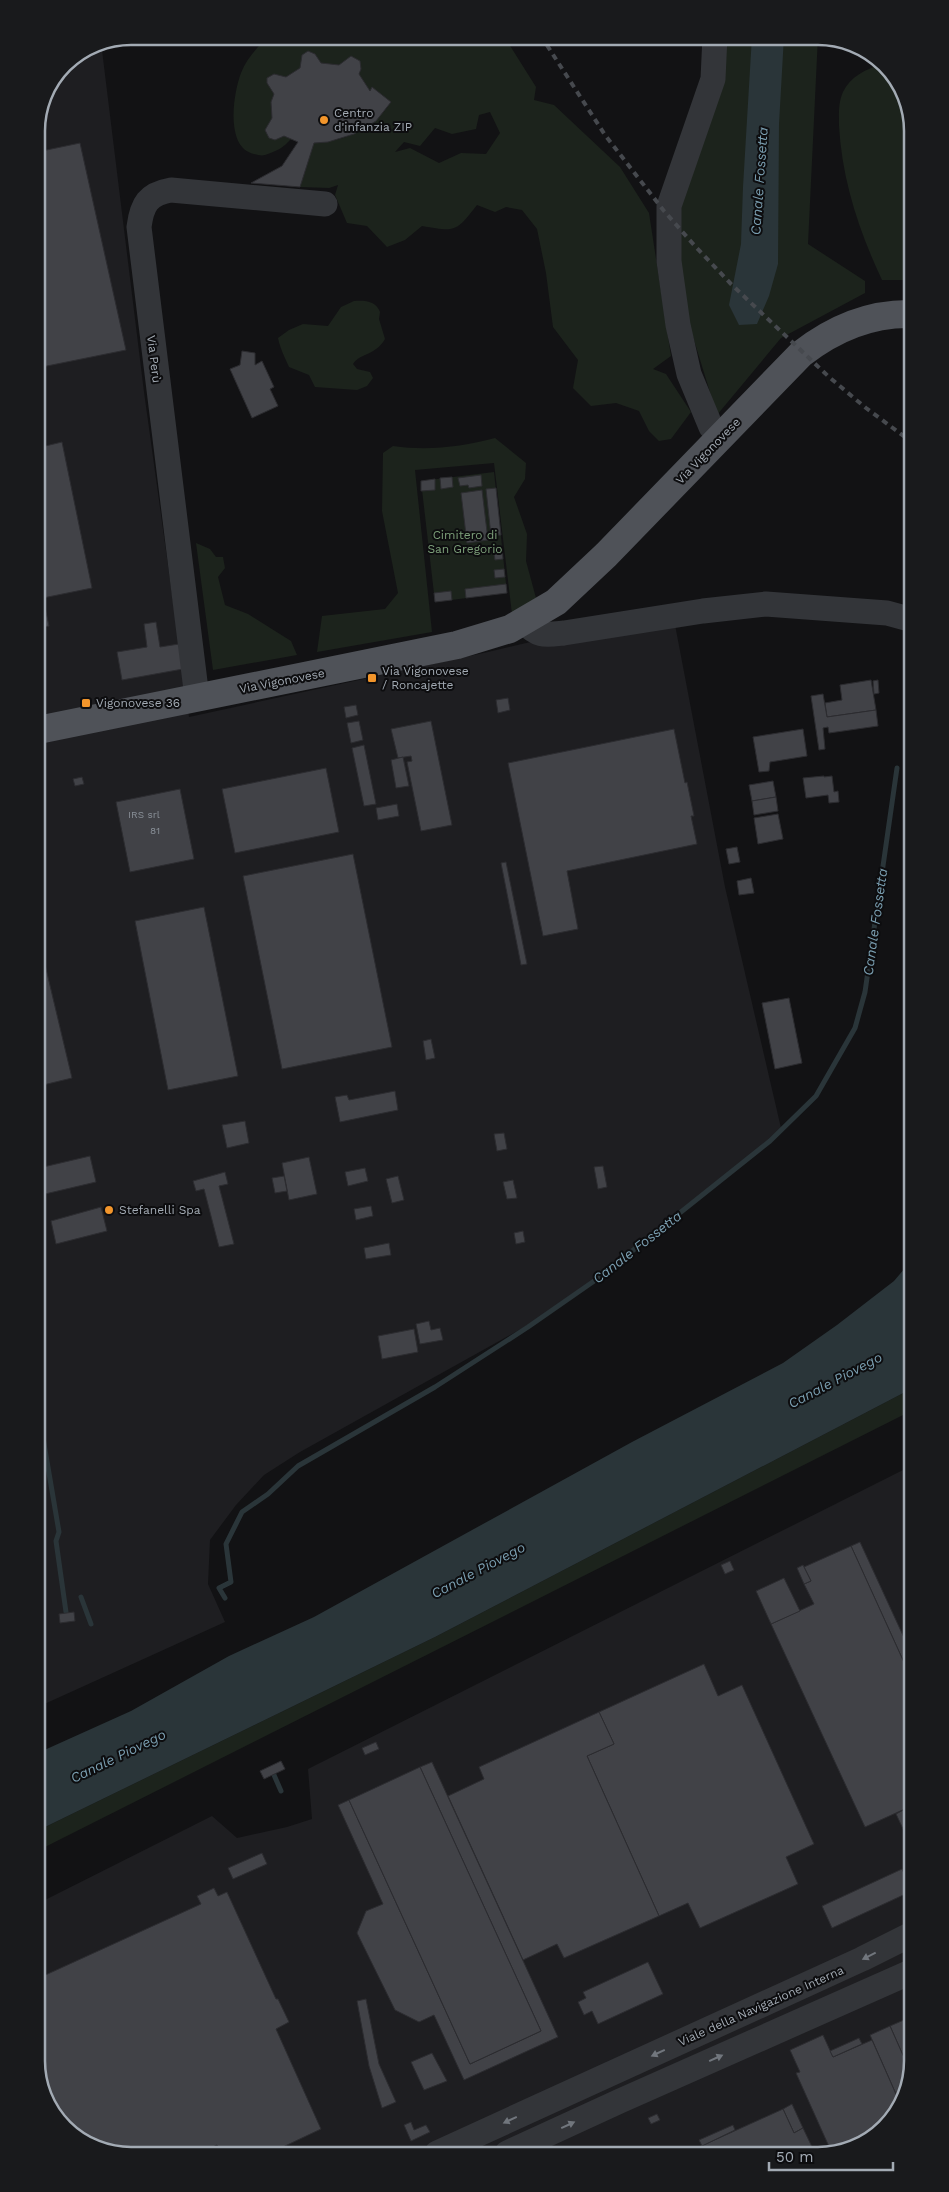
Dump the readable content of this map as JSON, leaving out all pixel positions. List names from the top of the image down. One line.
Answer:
{"streets":{"main road":["Via Vigonovese"],"street":["Via Perù","Viale della Navigazione Interna"]},"crossings":[["Via Perù","Via Vigonovese"]],"water":["Canale Fossetta","Canale Piovego"],"parks":["Cimitero di San Gregorio"],"places":{"other":["Centro d'infanzia ZIP","Stefanelli Spa"],"transit":["Via Vigonovese / Roncajette","Vigonovese 36"]},"house_numbers":["IRS srl","81"],"scale_bar":"50 m"}
